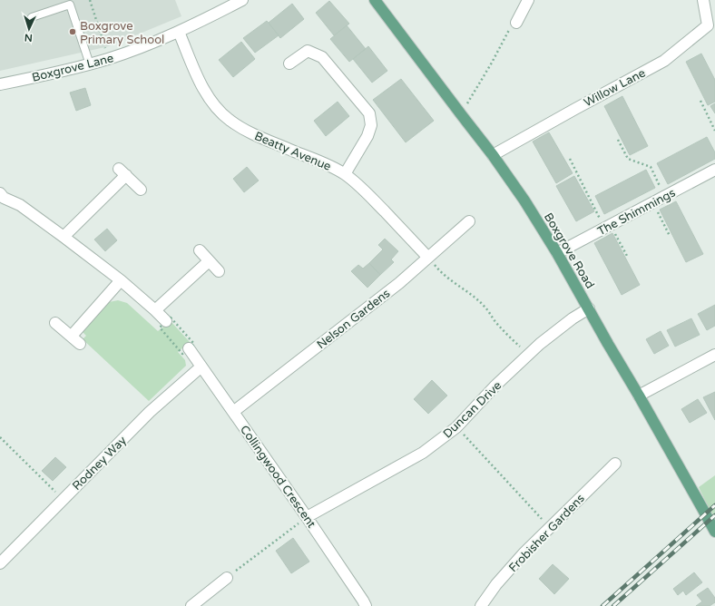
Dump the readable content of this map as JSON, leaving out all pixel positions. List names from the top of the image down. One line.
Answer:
{"streets":{"main road":["Boxgrove Road"],"street":["Boxgrove Lane","Willow Lane","Beatty Avenue","The Shimmings","Nelson Gardens","Duncan Drive","Rodney Way","Collingwood Crescent","Frobisher Gardens"]},"crossings":[["Boxgrove Lane","Beatty Avenue"],["Willow Lane","Boxgrove Road"],["Beatty Avenue","Nelson Gardens"],["The Shimmings","Boxgrove Road"],["Boxgrove Road","Duncan Drive"],["Nelson Gardens","Collingwood Crescent"],["Duncan Drive","Collingwood Crescent"],["Rodney Way","Collingwood Crescent"]],"places":["Boxgrove Primary School"],"north":"bottom"}
